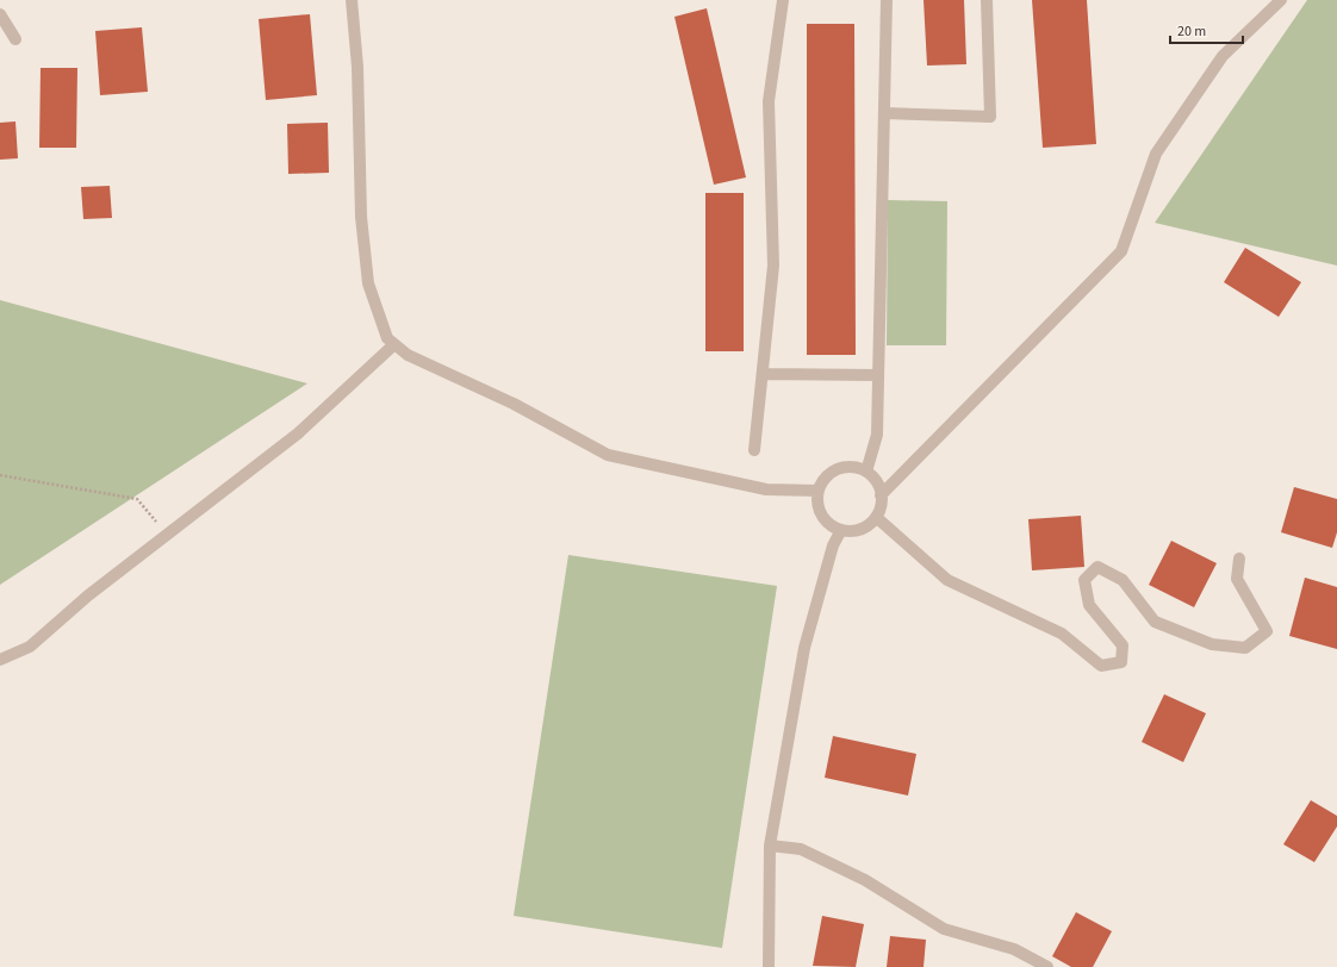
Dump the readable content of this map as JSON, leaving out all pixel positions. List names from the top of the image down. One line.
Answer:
{"scale_bar":"20 m"}
